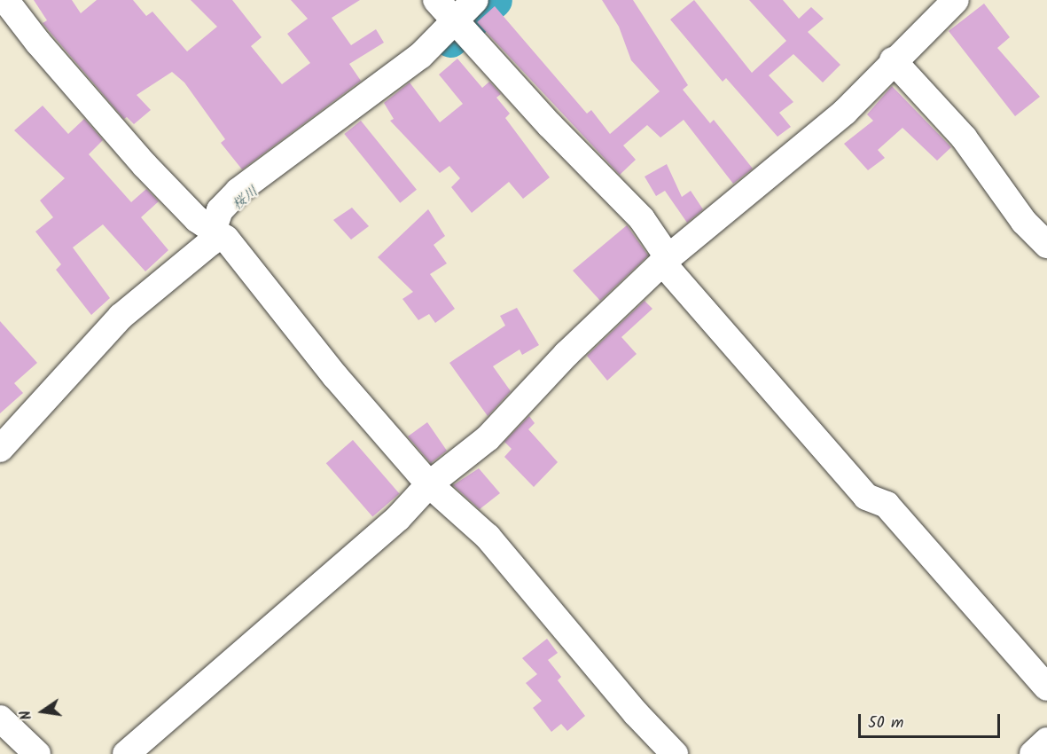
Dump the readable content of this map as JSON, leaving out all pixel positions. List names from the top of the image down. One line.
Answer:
{"water":["桜川"],"scale_bar":"50 m","north":"left"}
